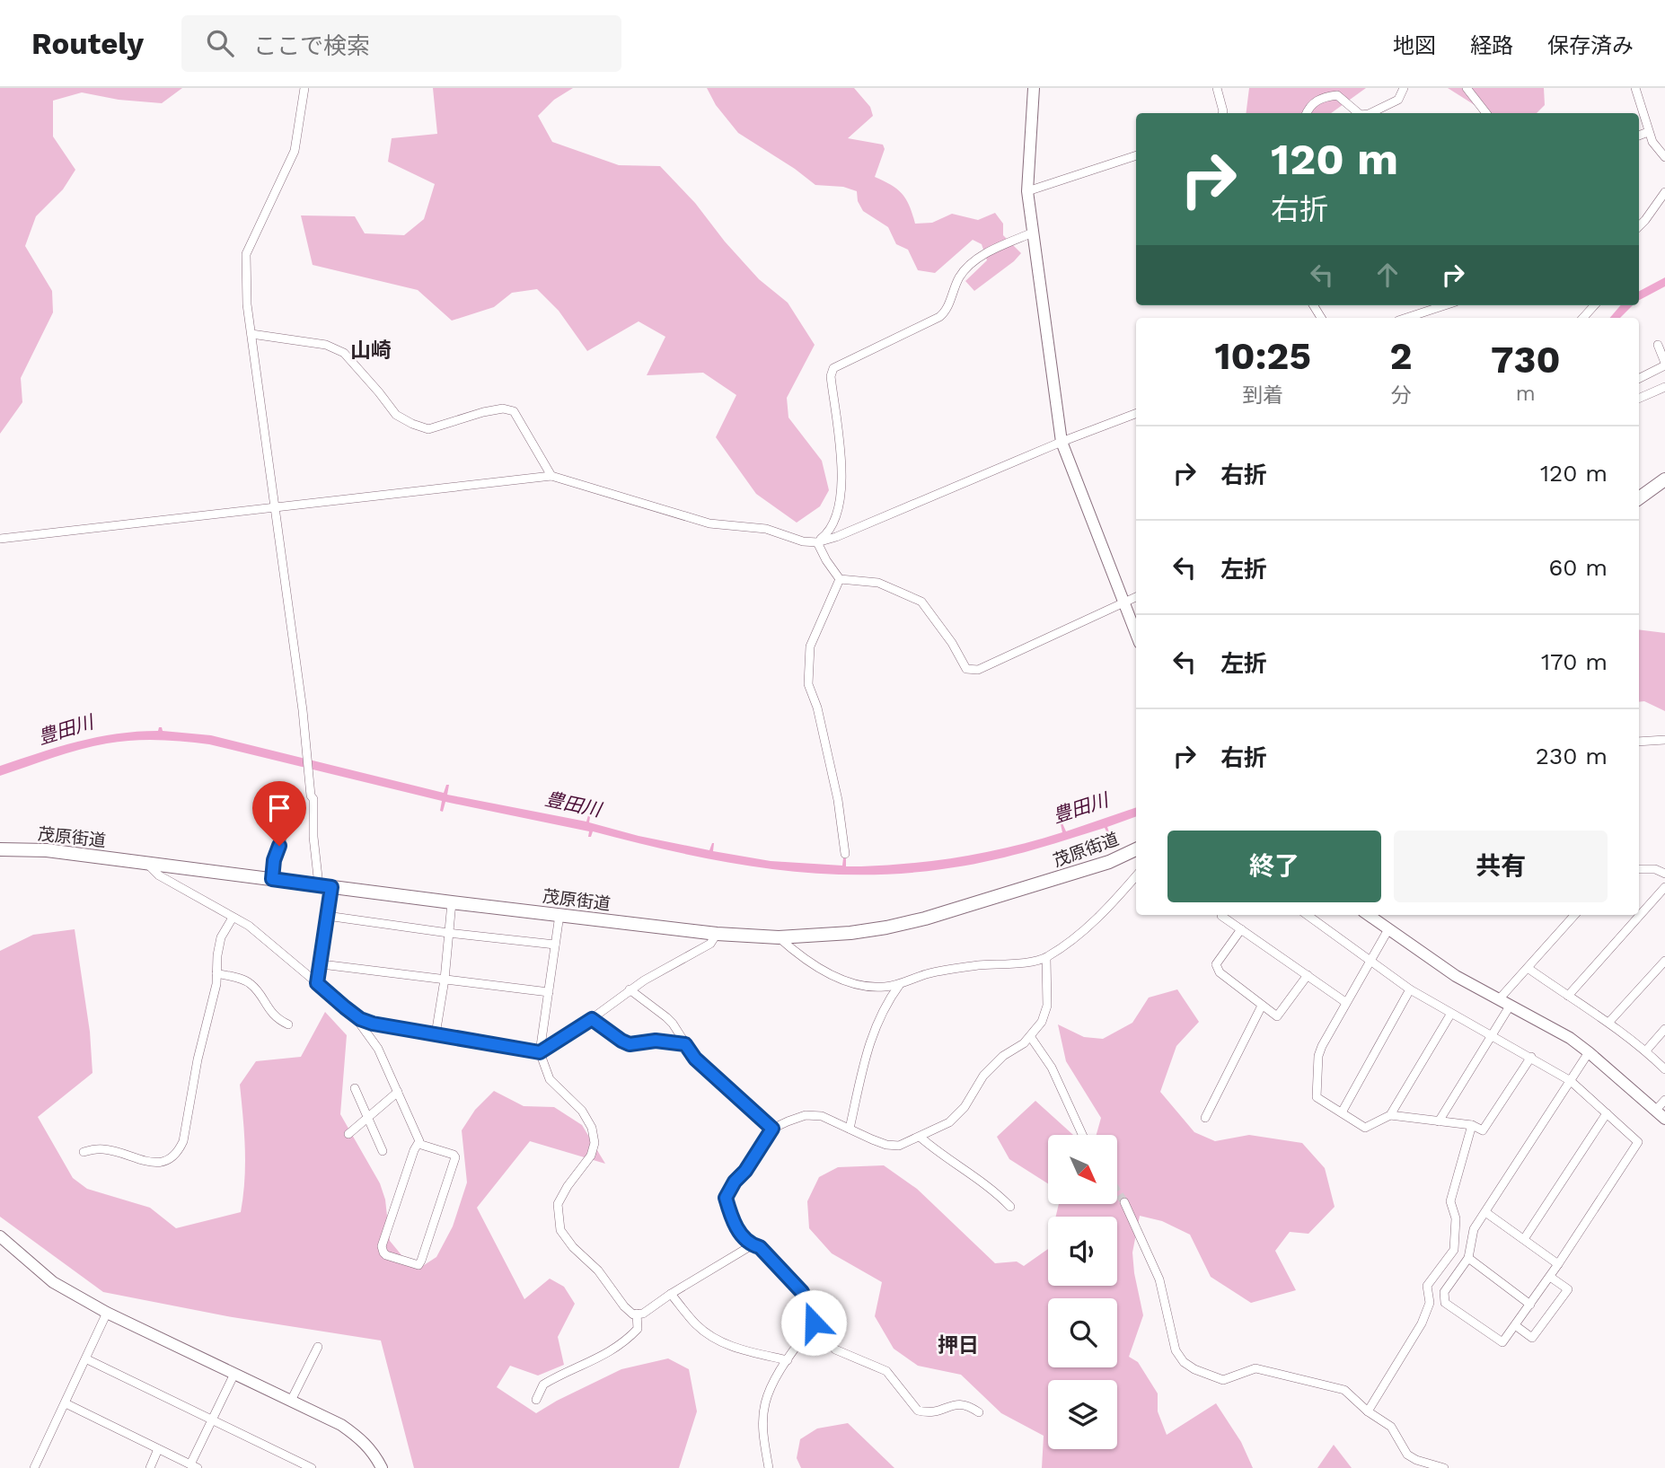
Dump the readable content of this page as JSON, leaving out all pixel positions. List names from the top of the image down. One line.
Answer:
{"streets":{"main road":["茂原街道"]},"districts":["山崎","押日"],"water":["豊田川"],"north":"bottom right","page":{"header":"Routely","search":"ここで検索","nav":["地図","経路","保存済み"],"turn":["120 m","右折"],"eta":["10:25","到着","2","分","730","m"],"list":[{"name":"右折","value":"120 m"},{"name":"左折","value":"60 m"},{"name":"左折","value":"170 m"},{"name":"右折","value":"230 m"}],"buttons":["終了","共有"]}}
